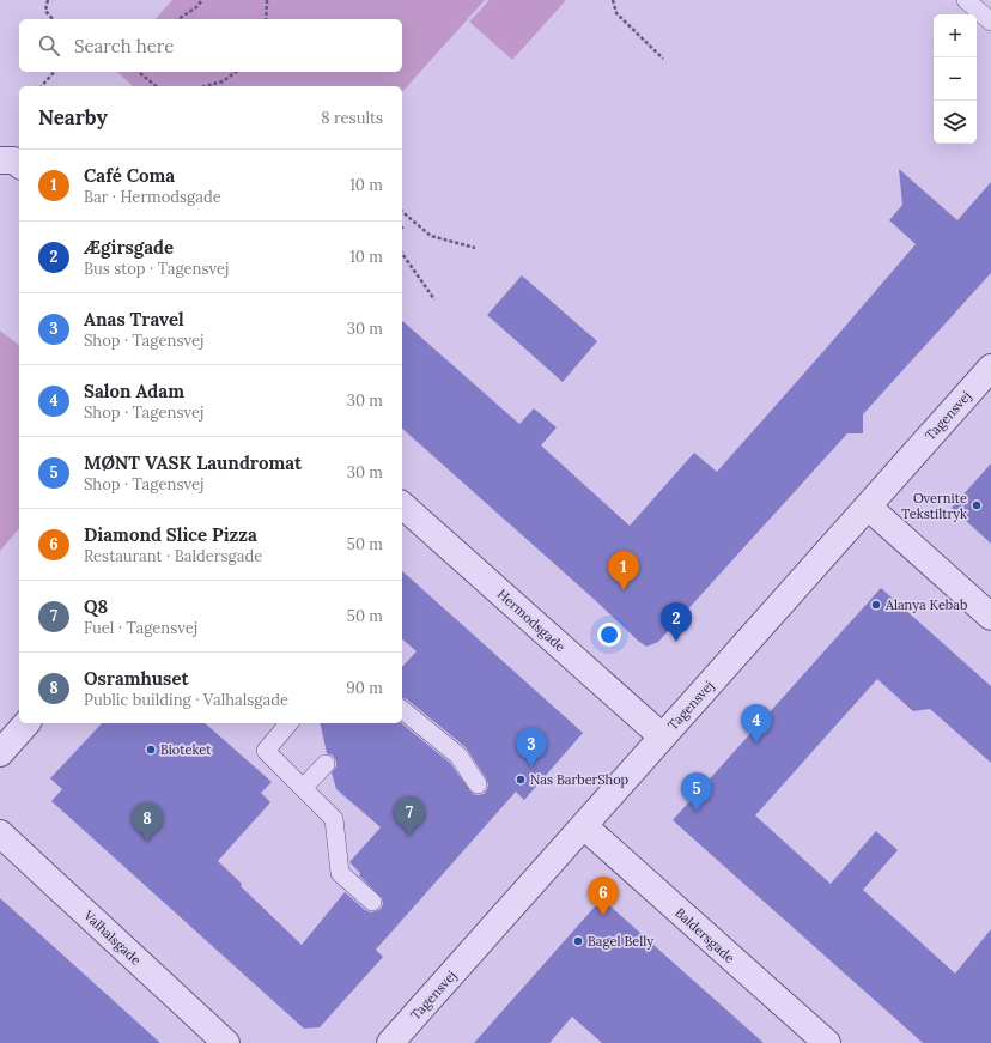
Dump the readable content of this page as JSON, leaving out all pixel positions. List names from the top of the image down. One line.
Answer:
{"streets":{"street":["Tagensvej","Hermodsgade","Baldersgade","Valhalsgade"]},"crossings":[["Tagensvej","Hermodsgade"],["Tagensvej","Baldersgade"]],"places":["Overnite Tekstiltryk","Alanya Kebab","Bioteket","Nas BarberShop","Bagel Belly"],"page":{"map_buttons":["+","−"],"search":"Search here","heading":["Nearby","8 results"],"list":[{"mark":"1","name":"Café Coma","note":"Bar · Hermodsgade","value":"10 m"},{"mark":"2","name":"Ægirsgade","note":"Bus stop · Tagensvej","value":"10 m"},{"mark":"3","name":"Anas Travel","note":"Shop · Tagensvej","value":"30 m"},{"mark":"4","name":"Salon Adam","note":"Shop · Tagensvej","value":"30 m"},{"mark":"5","name":"MØNT VASK Laundromat","note":"Shop · Tagensvej","value":"30 m"},{"mark":"6","name":"Diamond Slice Pizza","note":"Restaurant · Baldersgade","value":"50 m"},{"mark":"7","name":"Q8","note":"Fuel · Tagensvej","value":"50 m"},{"mark":"8","name":"Osramhuset","note":"Public building · Valhalsgade","value":"90 m"}],"pins":["1","2","4","3","5","7","8","6"]}}
